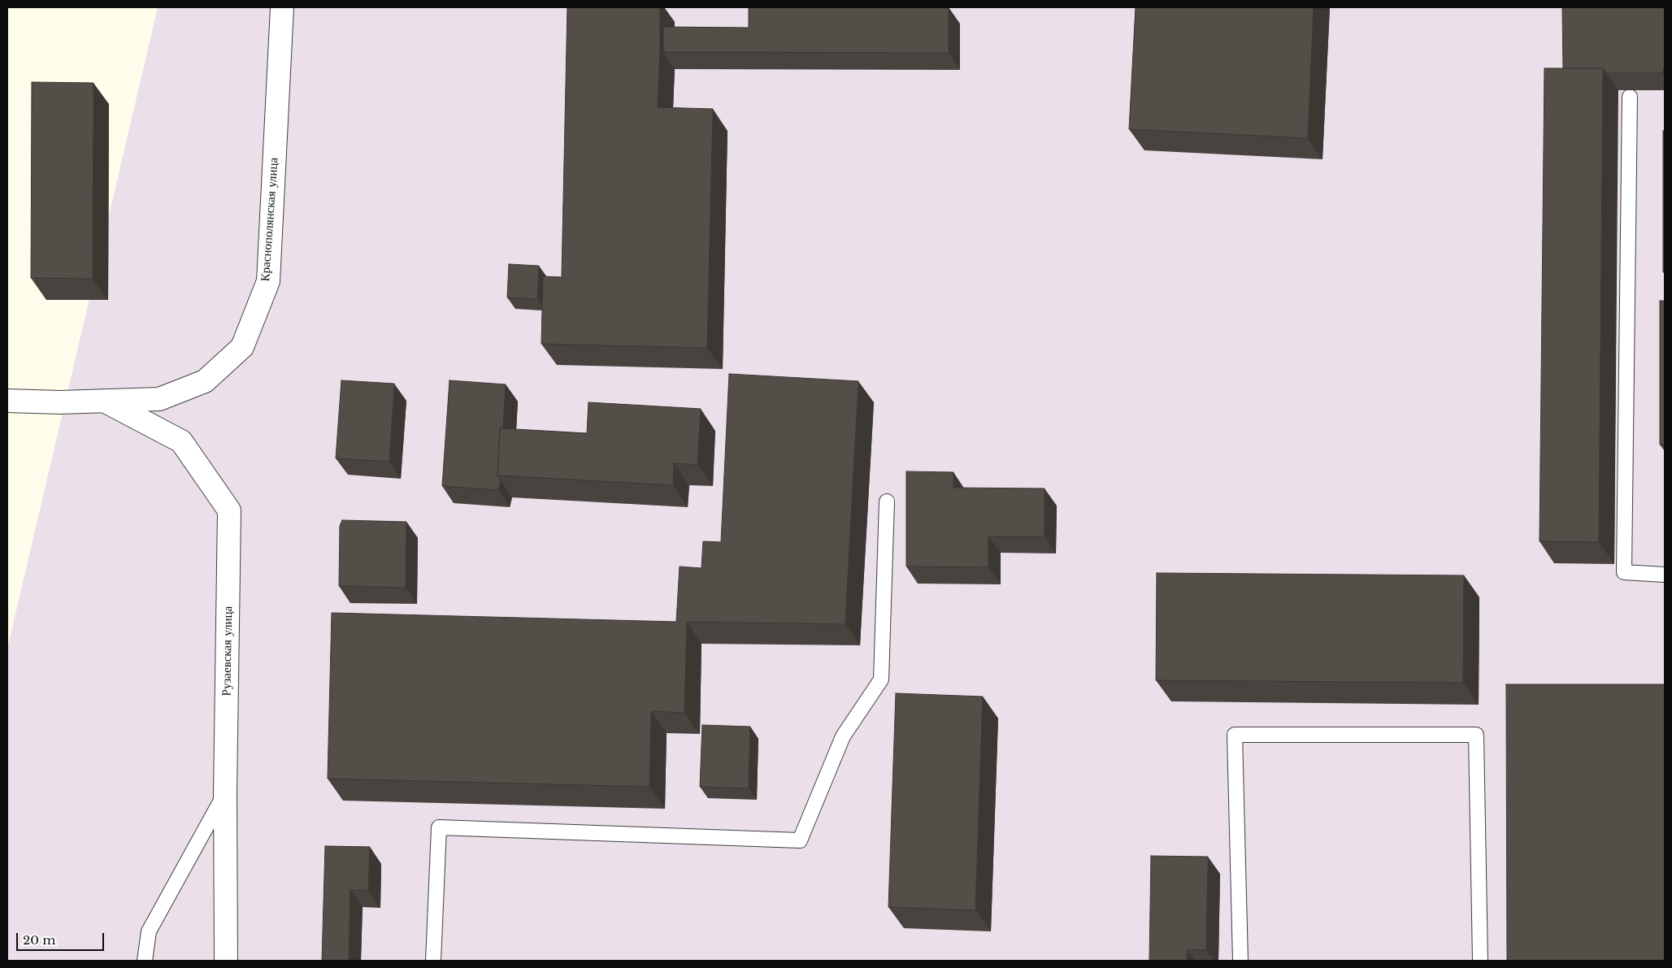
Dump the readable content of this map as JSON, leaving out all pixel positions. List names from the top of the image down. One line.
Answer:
{"streets":{"street":["Краснополянская улица","Рузаевская улица"]},"crossings":[["Краснополянская улица","Рузаевская улица"]],"scale_bar":"20 m"}
